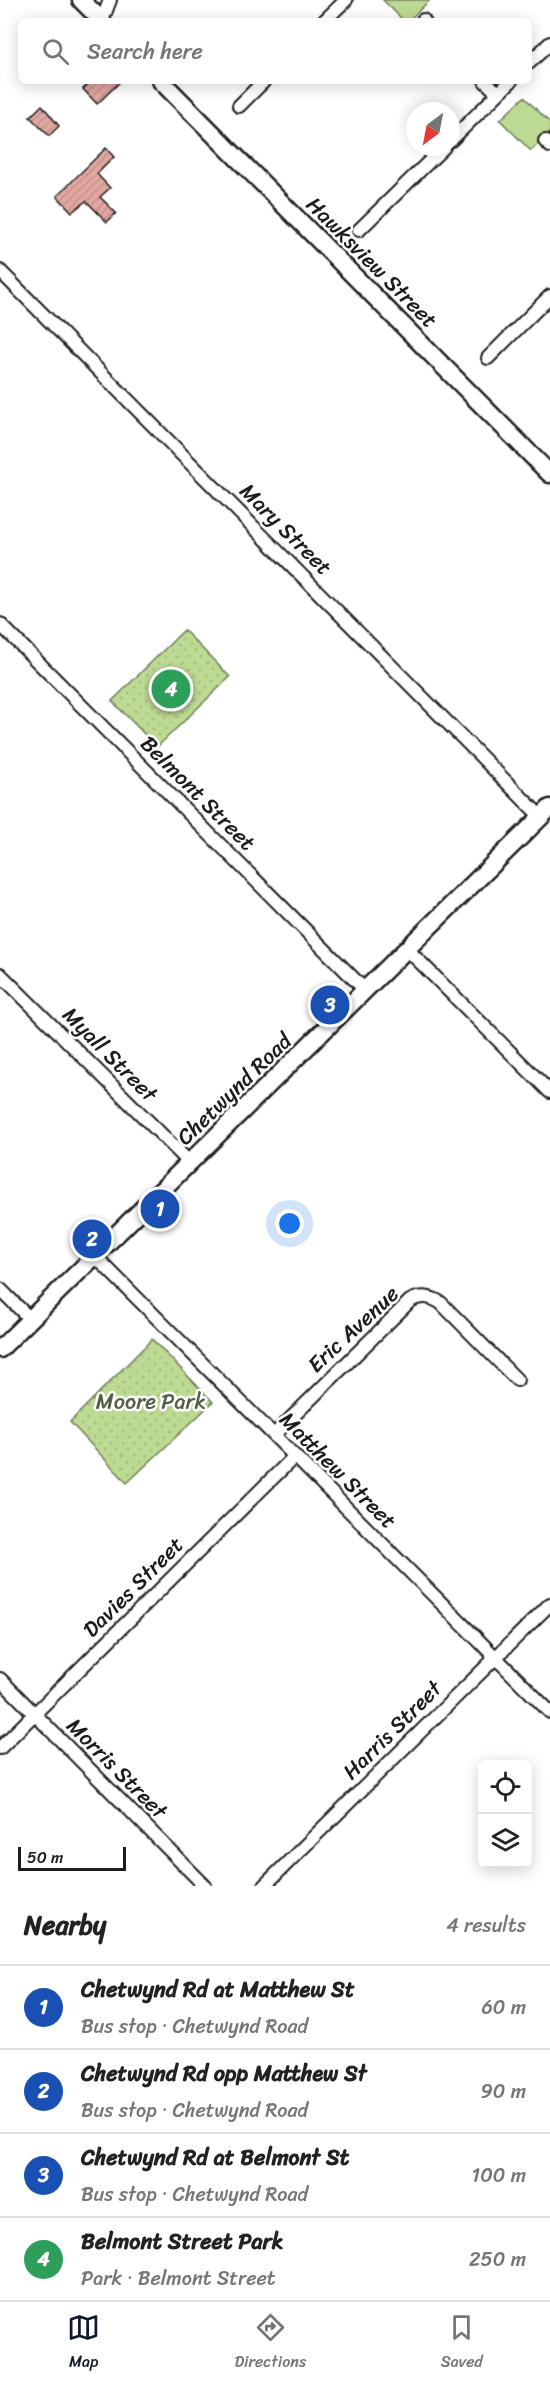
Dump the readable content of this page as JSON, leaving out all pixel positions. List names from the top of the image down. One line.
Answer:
{"streets":{"street":["Hawksview Street","Mary Street","Belmont Street","Myall Street","Chetwynd Road","Eric Avenue","Matthew Street","Davies Street","Harris Street","Morris Street"]},"crossings":[["Mary Street","Chetwynd Road"],["Belmont Street","Chetwynd Road"],["Myall Street","Chetwynd Road"],["Chetwynd Road","Matthew Street"],["Eric Avenue","Matthew Street"],["Matthew Street","Davies Street"],["Matthew Street","Harris Street"],["Davies Street","Morris Street"]],"parks":["Moore Park"],"scale_bar":"50 m","north":"bottom left","page":{"search":"Search here","pins":["4","3","1","2"],"scale":"50 m","heading":["Nearby","4 results"],"list":[{"mark":"1","name":"Chetwynd Rd at Matthew St","note":"Bus stop · Chetwynd Road","value":"60 m"},{"mark":"2","name":"Chetwynd Rd opp Matthew St","note":"Bus stop · Chetwynd Road","value":"90 m"},{"mark":"3","name":"Chetwynd Rd at Belmont St","note":"Bus stop · Chetwynd Road","value":"100 m"},{"mark":"4","name":"Belmont Street Park","note":"Park · Belmont Street","value":"250 m"}],"nav":["Map","Directions","Saved"]}}
